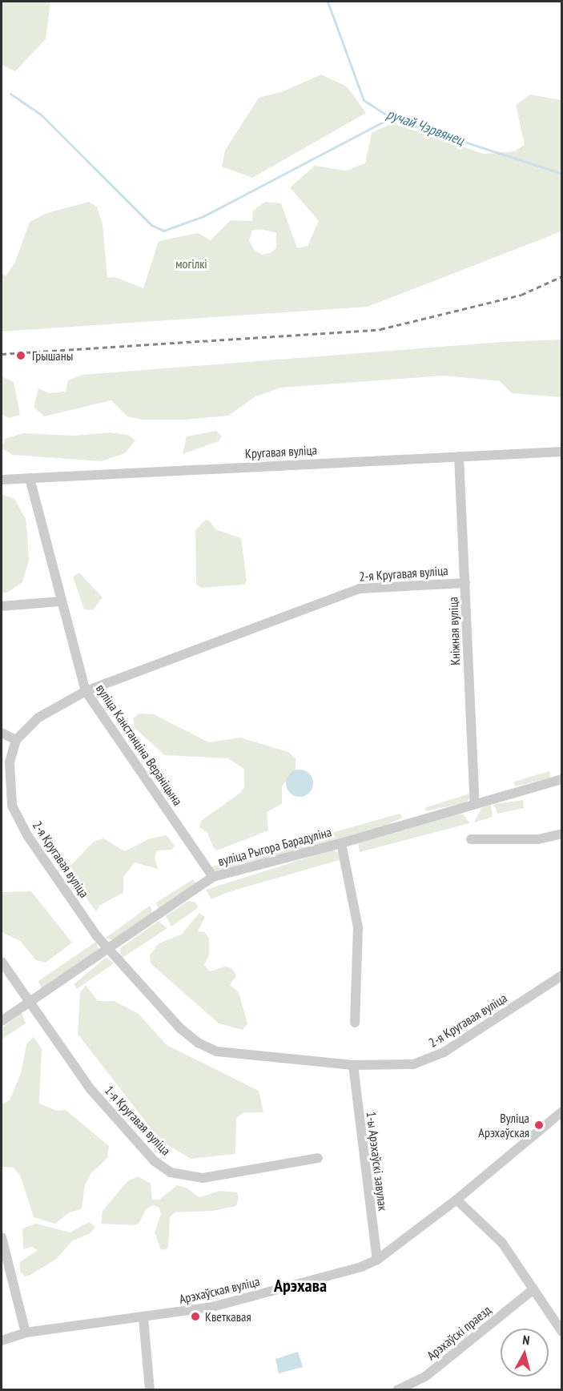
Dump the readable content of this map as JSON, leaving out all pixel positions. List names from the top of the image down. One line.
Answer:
{"streets":{"street":["Кругавая вуліца","2-я Кругавая вуліца","Кніжная вуліца","вуліца Канстанціна Вераніцына","вуліца Рыгора Барадуліна","1-я Кругавая вуліца","1-ы Арэхаўскі завулак","Арэхаўская вуліца","Арэхаўскі праезд"]},"crossings":[["Кругавая вуліца","Кніжная вуліца"],["Кругавая вуліца","вуліца Канстанціна Вераніцына"],["2-я Кругавая вуліца","Кніжная вуліца"],["2-я Кругавая вуліца","вуліца Канстанціна Вераніцына"],["2-я Кругавая вуліца","вуліца Рыгора Барадуліна"],["2-я Кругавая вуліца","1-ы Арэхаўскі завулак"],["Кніжная вуліца","вуліца Рыгора Барадуліна"],["вуліца Канстанціна Вераніцына","вуліца Рыгора Барадуліна"],["вуліца Рыгора Барадуліна","1-я Кругавая вуліца"],["1-ы Арэхаўскі завулак","Арэхаўская вуліца"]],"districts":["Арэхава"],"water":["ручай Чэрвянец"],"parks":["могілкі"],"places":["Грышаны","Вуліца Арэхаўская","Кветкавая"],"north":"top"}
